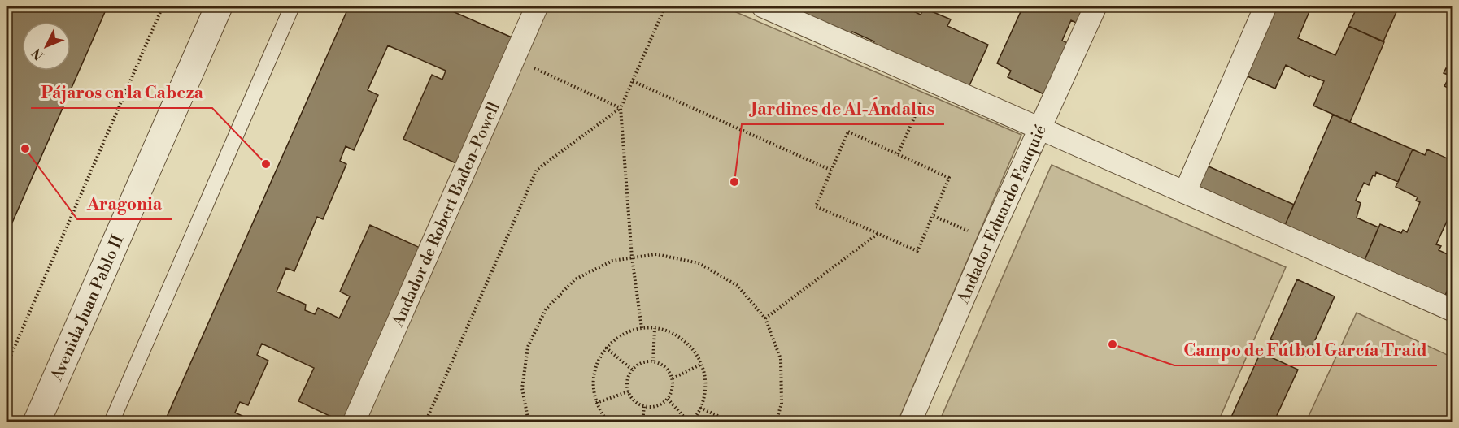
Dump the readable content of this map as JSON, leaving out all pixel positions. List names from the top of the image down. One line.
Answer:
{"streets":{"street":["Andador Eduardo Fauquié","Andador de Robert Baden-Powell","Avenida Juan Pablo II"]},"places":["Aragonia","Pájaros en la Cabeza","Jardines de Al-Ándalus","Campo de Fútbol García Traid"],"north":"bottom left"}
